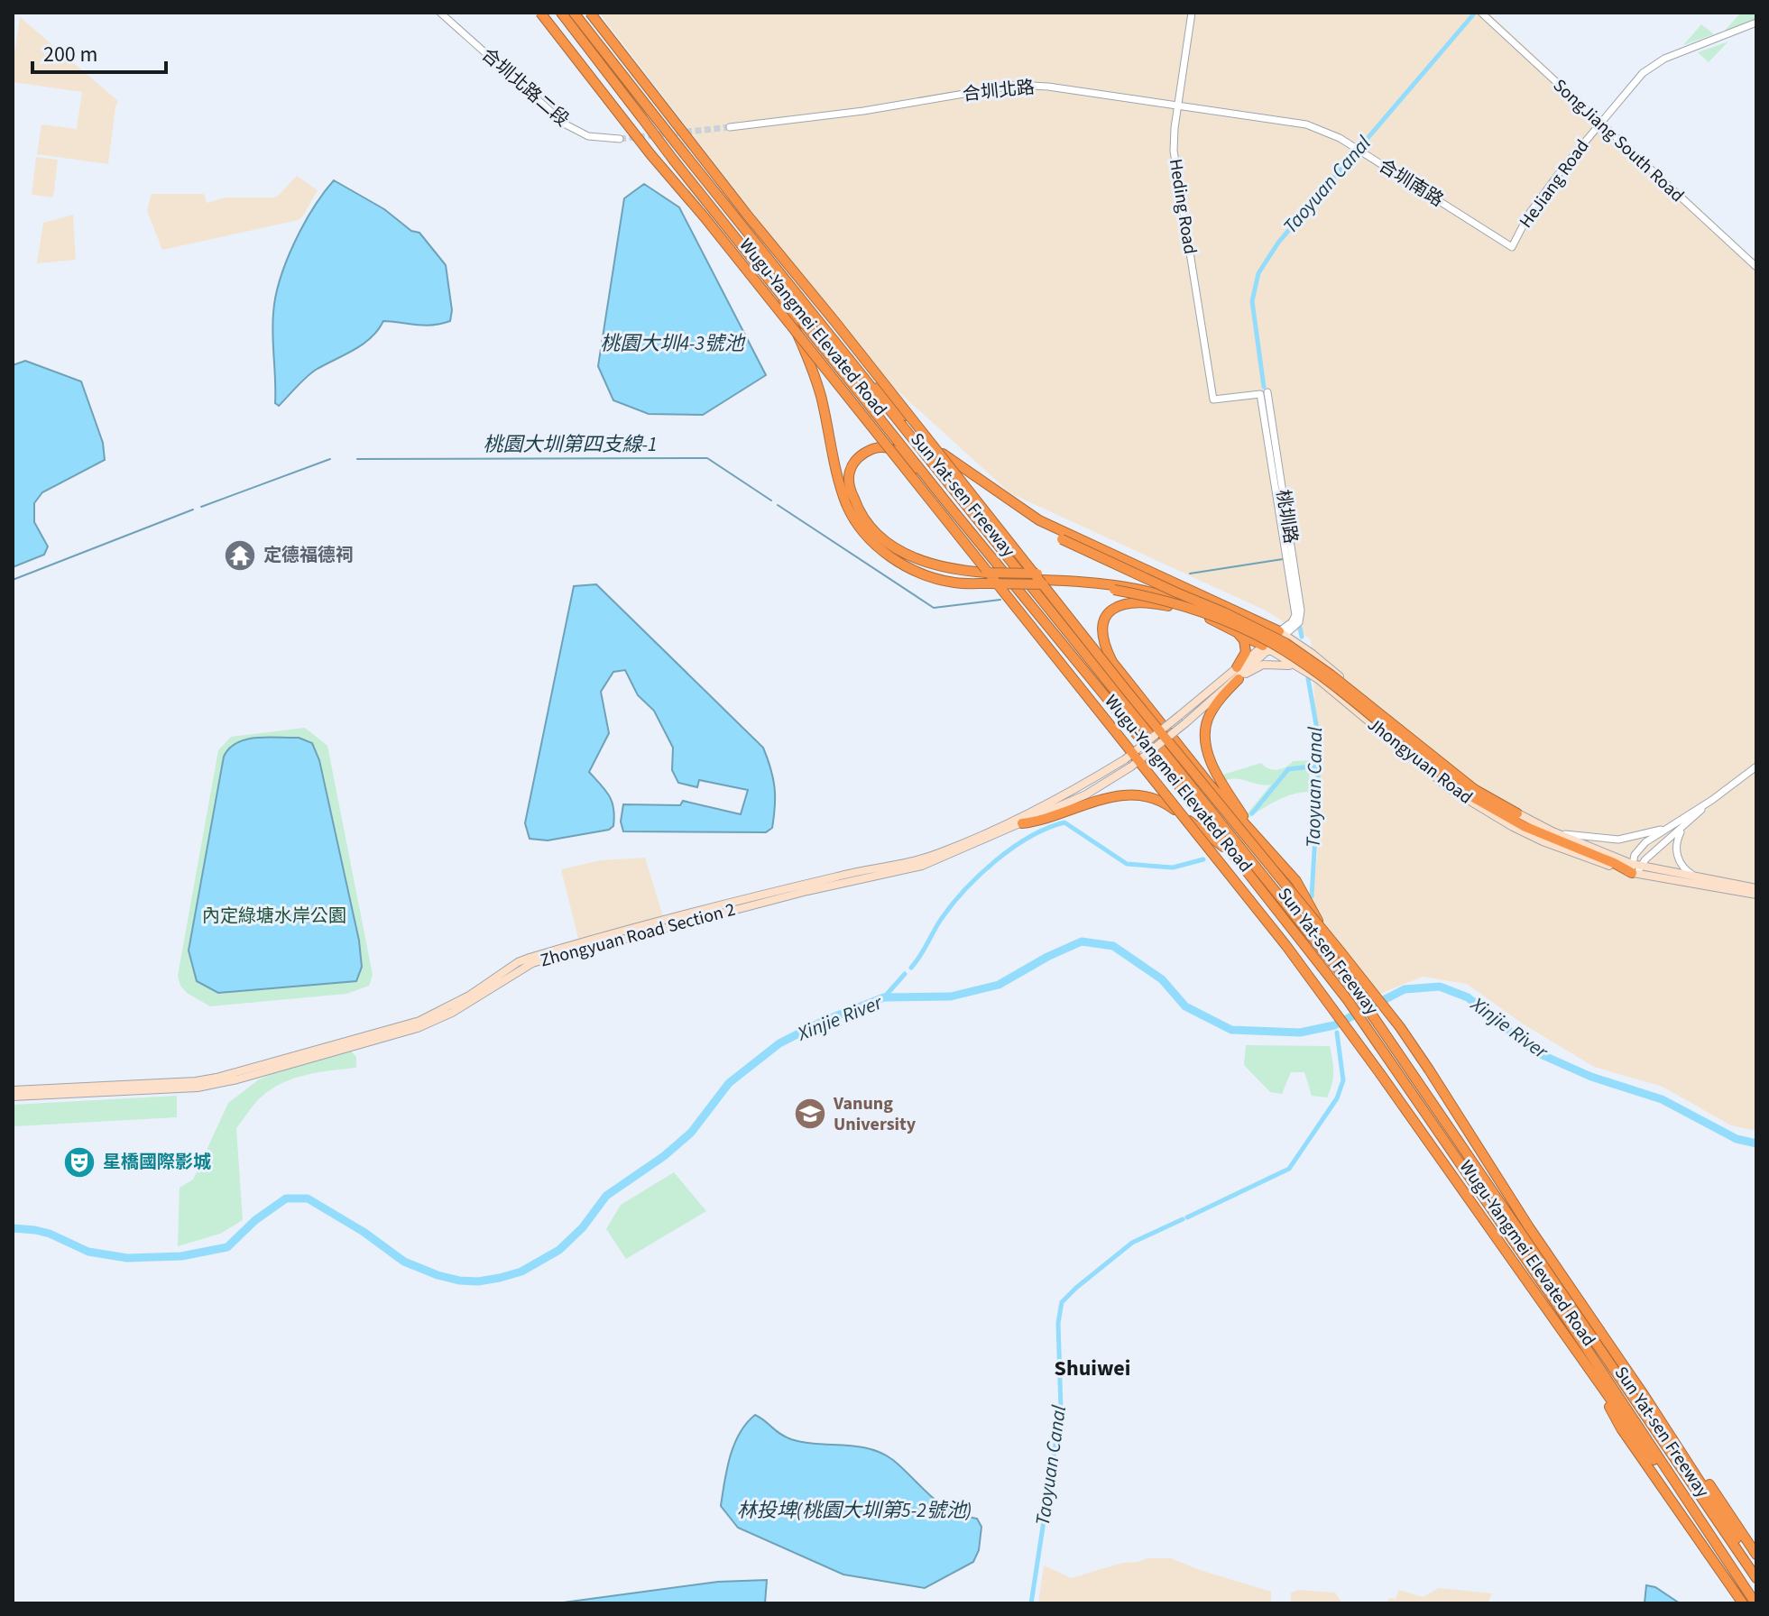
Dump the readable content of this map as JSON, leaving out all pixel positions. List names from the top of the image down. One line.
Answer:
{"streets":{"highway":["Wugu-Yangmei Elevated Road","Sun Yat-sen Freeway"],"main road":["Jhongyuan Road","Zhongyuan Road Section 2"],"street":["合圳北路二段","合圳北路","SongJiang South Road","合圳南路","HeJiang Road","Heding Road","桃圳路"]},"crossings":[["合圳北路","合圳南路"],["合圳北路","Heding Road"],["SongJiang South Road","HeJiang Road"],["合圳南路","HeJiang Road"],["合圳南路","Heding Road"],["Heding Road","桃圳路"],["Wugu-Yangmei Elevated Road","Sun Yat-sen Freeway"],["桃圳路","Jhongyuan Road"]],"districts":["Shuiwei"],"water":["Taoyuan Canal","桃園大圳4-3號池","桃園大圳第四支線-1","Xinjie River","林投埤(桃園大圳第5-2號池)"],"parks":["內定綠塘水岸公園"],"places":{"temple":["定德福德祠"],"school or university":["Vanung University"],"theatre":["星橋國際影城"]},"scale_bar":"200 m"}
